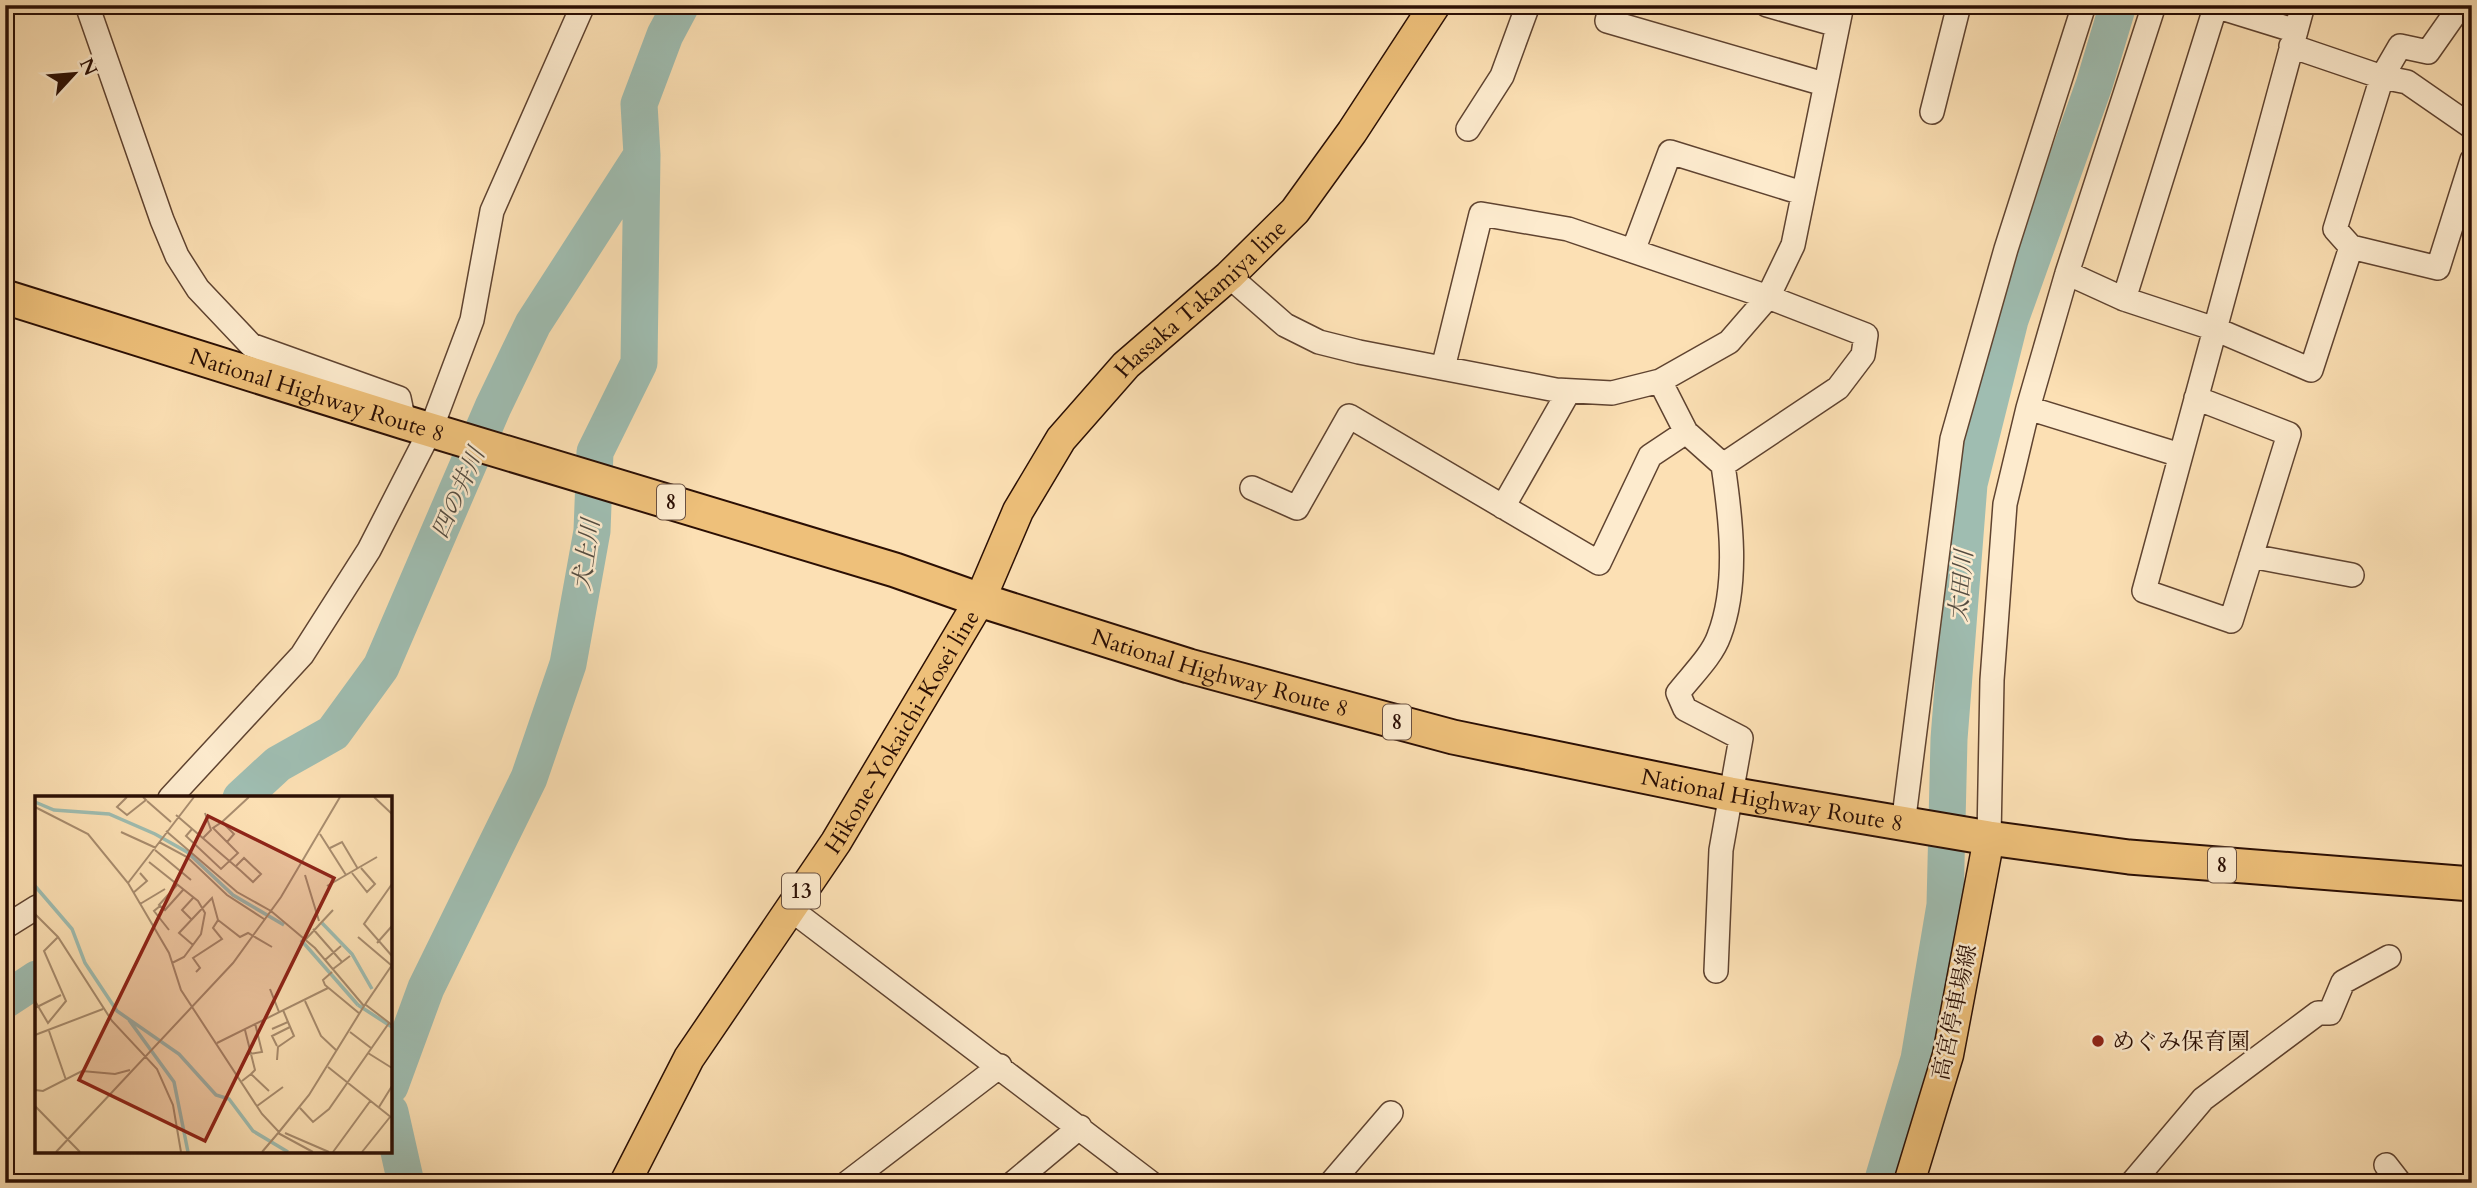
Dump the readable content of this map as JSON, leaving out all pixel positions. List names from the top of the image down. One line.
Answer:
{"streets":{"highway":["National Highway Route 8","8"],"main road":["Hassaka Takamiya line","Hikone-Yokaichi-Kosei line","13","高宮停車場線"]},"crossings":[["Hassaka Takamiya line","National Highway Route 8"],["Hassaka Takamiya line","Hikone-Yokaichi-Kosei line"],["National Highway Route 8","Hikone-Yokaichi-Kosei line"],["National Highway Route 8","高宮停車場線"]],"water":["四の井川","犬上川","太田川"],"places":["めぐみ保育園"],"north":"top right"}
